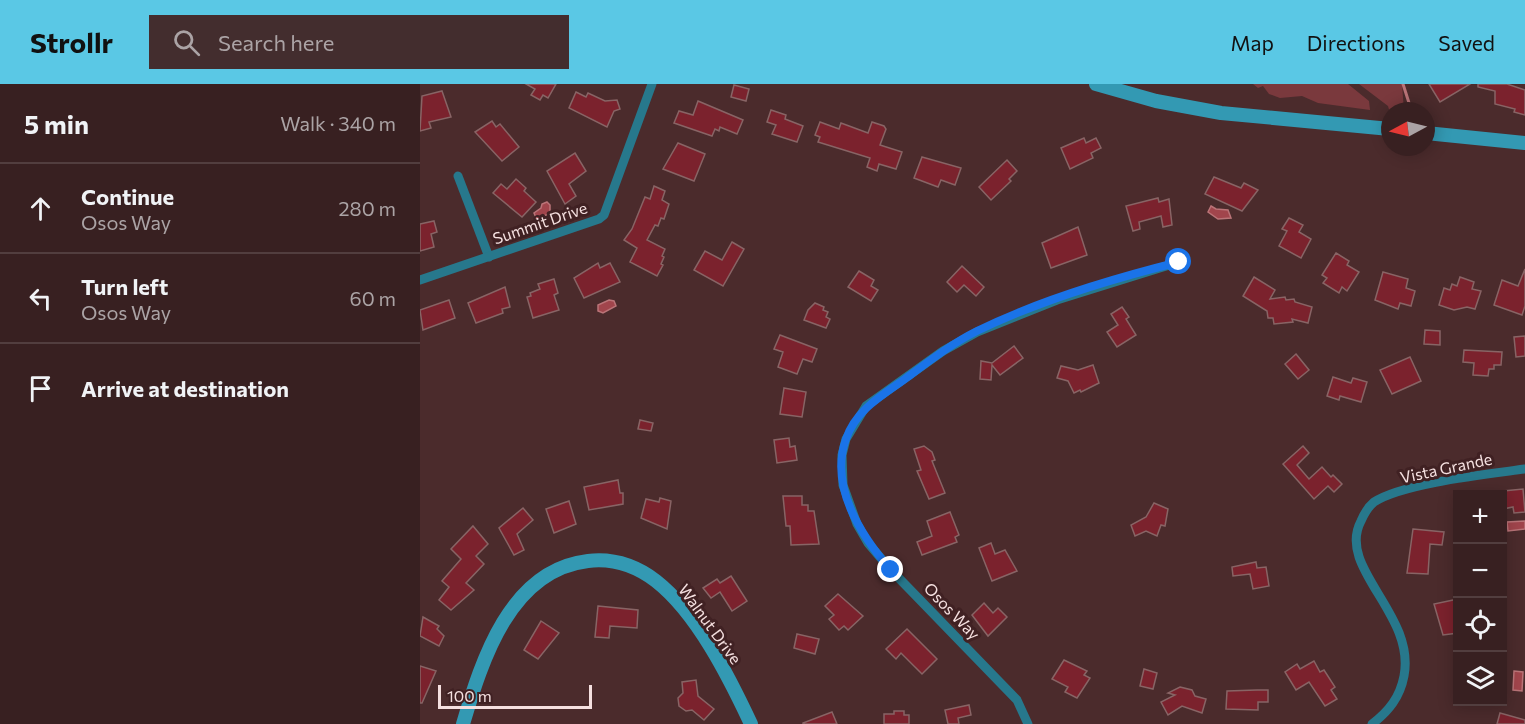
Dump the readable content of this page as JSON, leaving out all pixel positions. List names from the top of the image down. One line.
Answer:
{"streets":{"street":["Summit Drive","Vista Grande","Osos Way","Walnut Drive"]},"scale_bar":"100 m","north":"left","page":{"header":"Strollr","search":"Search here","nav":["Map","Directions","Saved"],"heading":["5 min","Walk · 340 m"],"list":[["Continue","Osos Way","280 m"],["Turn left","Osos Way","60 m"],"Arrive at destination"],"map_buttons":["+","−"],"scale":"100 m"}}
